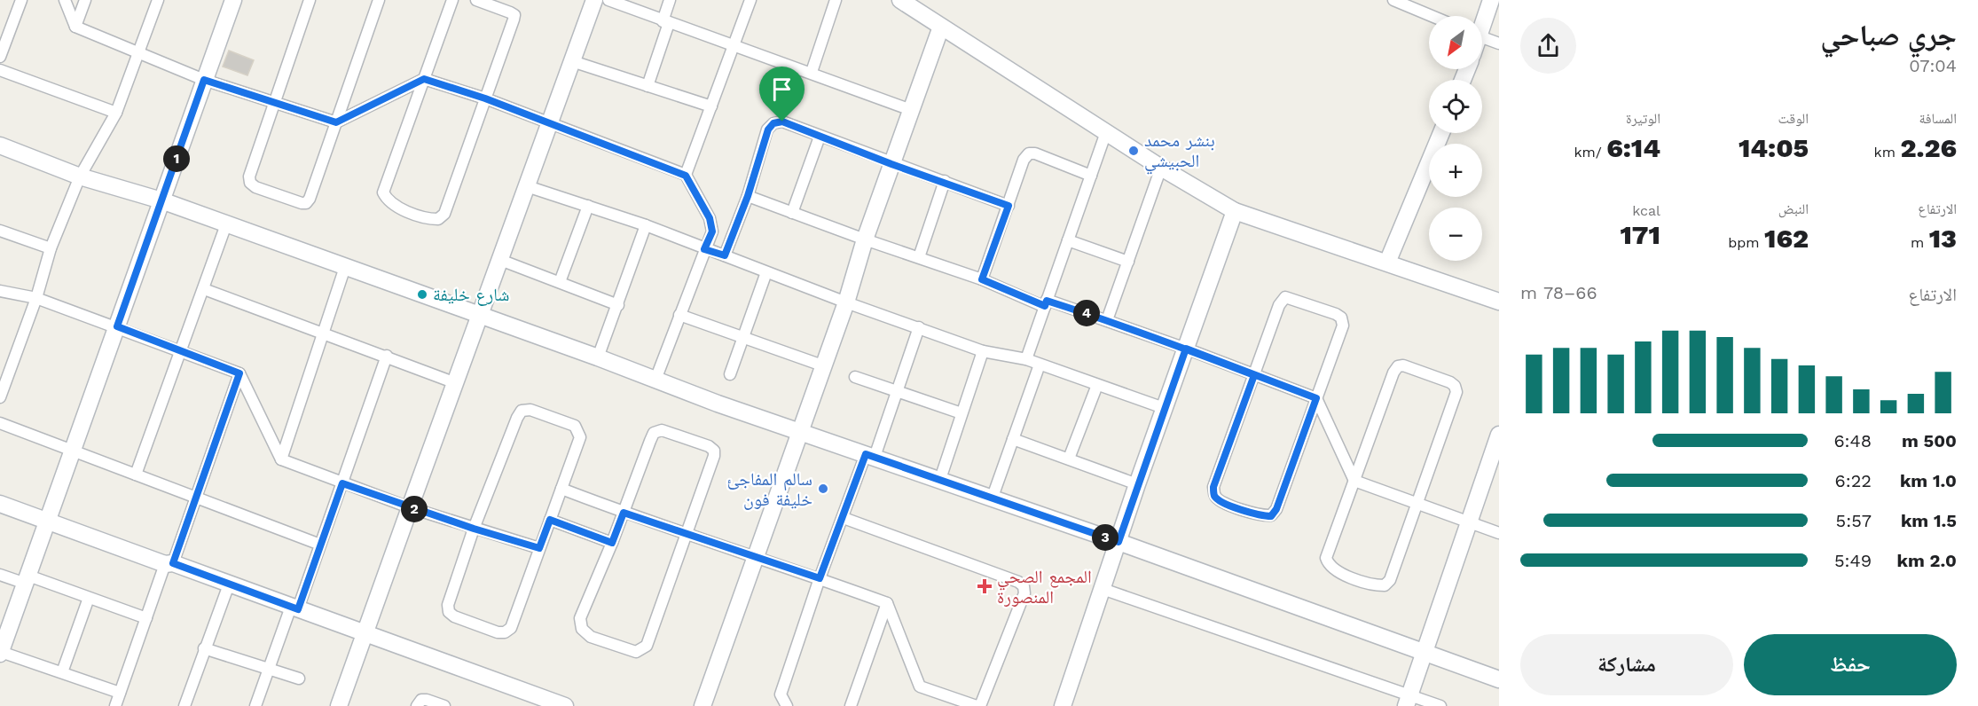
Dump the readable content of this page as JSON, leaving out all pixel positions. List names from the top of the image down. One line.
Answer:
{"places":{"other":["بنشر محمد الحبيشي","شارع خليفة","سالم المفاجئ خليفة فون"],"health":["المجمع الصحي المنصورة"]},"north":"bottom left","page":{"heading":["جري صباحي","07:04"],"map_buttons":["+","−"],"stats":[["المسافة","2.26 km"],["الوقت","14:05"],["الوتيرة","6:14 /km"],["الارتفاع","13 m"],["النبض","162 bpm"],["kcal","171"]],"pins":["1","4","2","3"],"chart":["الارتفاع","66–78 m"],"list":[{"name":"500 m","note":"6:48"},{"name":"1.0 km","note":"6:22"},{"name":"1.5 km","note":"5:57"},{"name":"2.0 km","note":"5:49"}],"buttons":["حفظ","مشاركة"]}}
